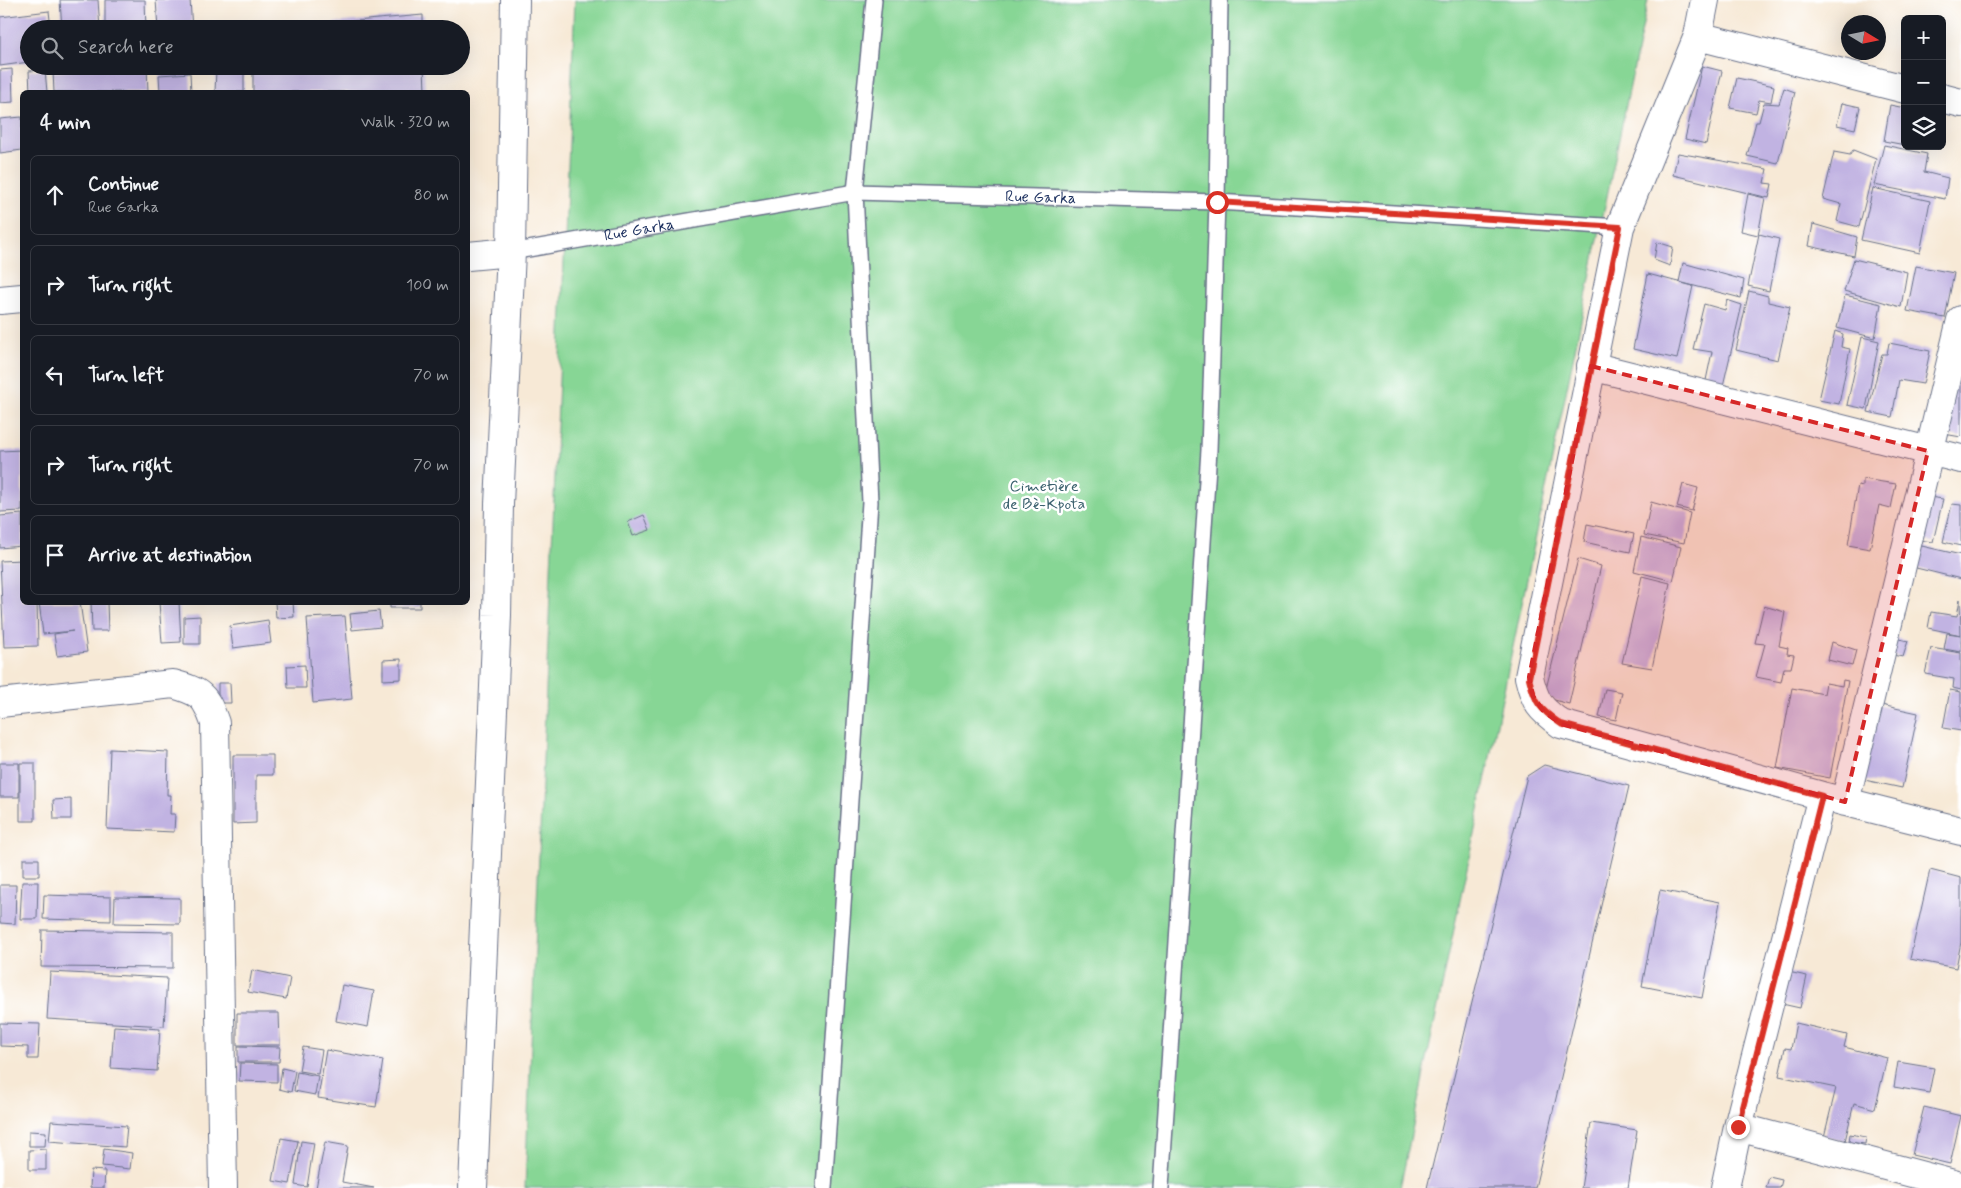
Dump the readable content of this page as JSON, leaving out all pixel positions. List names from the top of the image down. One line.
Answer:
{"streets":{"street":["Rue Garka"]},"parks":["Cimetière de Bè-Kpota"],"north":"right","page":{"map_buttons":["+","−"],"search":"Search here","heading":["4 min","Walk · 320 m"],"list":[["Continue","Rue Garka","80 m"],["Turn right","100 m"],["Turn left","70 m"],["Turn right","70 m"],"Arrive at destination"]}}
